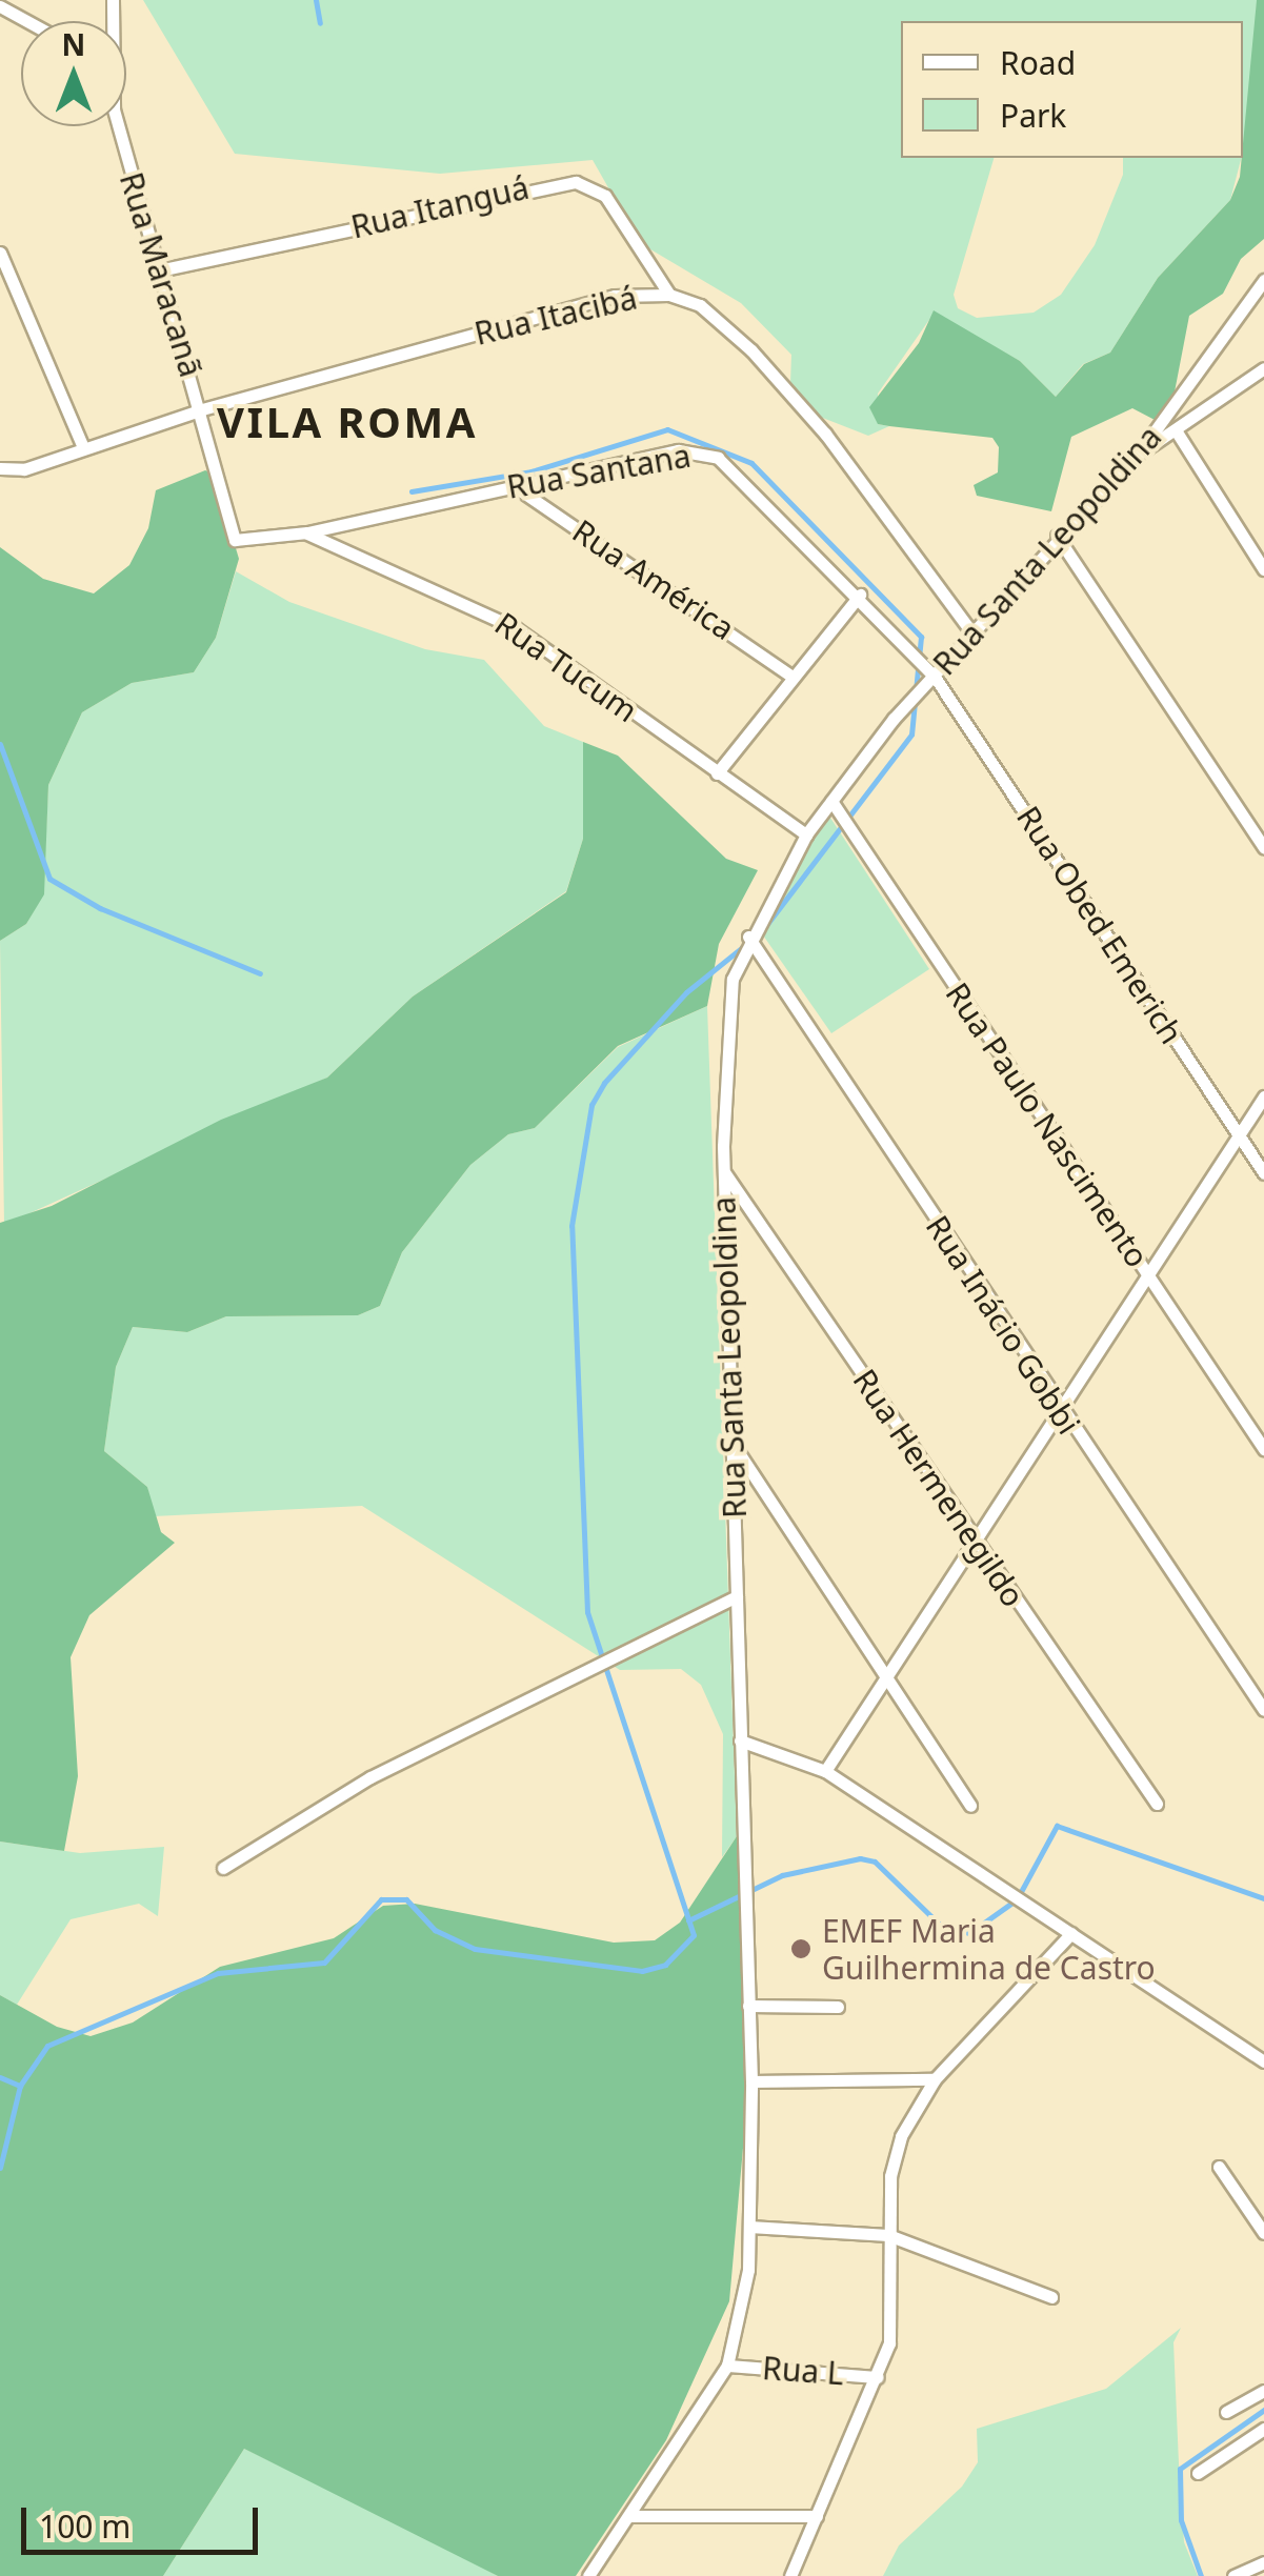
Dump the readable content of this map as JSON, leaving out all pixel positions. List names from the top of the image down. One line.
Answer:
{"streets":{"street":["Rua Itanguá","Rua Maracanã","Rua Itacibá","Rua Santana","Rua Santa Leopoldina","Rua América","Rua Tucum","Rua Obed Emerich","Rua Paulo Nascimento","Rua Inácio Gobbi","Rua Hermenegildo","Rua L"]},"crossings":[["Rua Itanguá","Rua Maracanã"],["Rua Itanguá","Rua Itacibá"],["Rua Maracanã","Rua Itacibá"],["Rua Maracanã","Rua Santana"],["Rua Itacibá","Rua Santa Leopoldina"],["Rua Santana","Rua Santa Leopoldina"],["Rua Santana","Rua América"],["Rua Santana","Rua Tucum"],["Rua Santana","Rua Obed Emerich"],["Rua Santa Leopoldina","Rua Tucum"],["Rua Santa Leopoldina","Rua Obed Emerich"],["Rua Santa Leopoldina","Rua Paulo Nascimento"],["Rua Santa Leopoldina","Rua Inácio Gobbi"],["Rua Santa Leopoldina","Rua Hermenegildo"],["Rua Santa Leopoldina","Rua L"]],"districts":["VILA ROMA"],"places":["EMEF Maria Guilhermina de Castro"],"legend":["Road","Park"],"scale_bar":"100 m","north":"top"}
